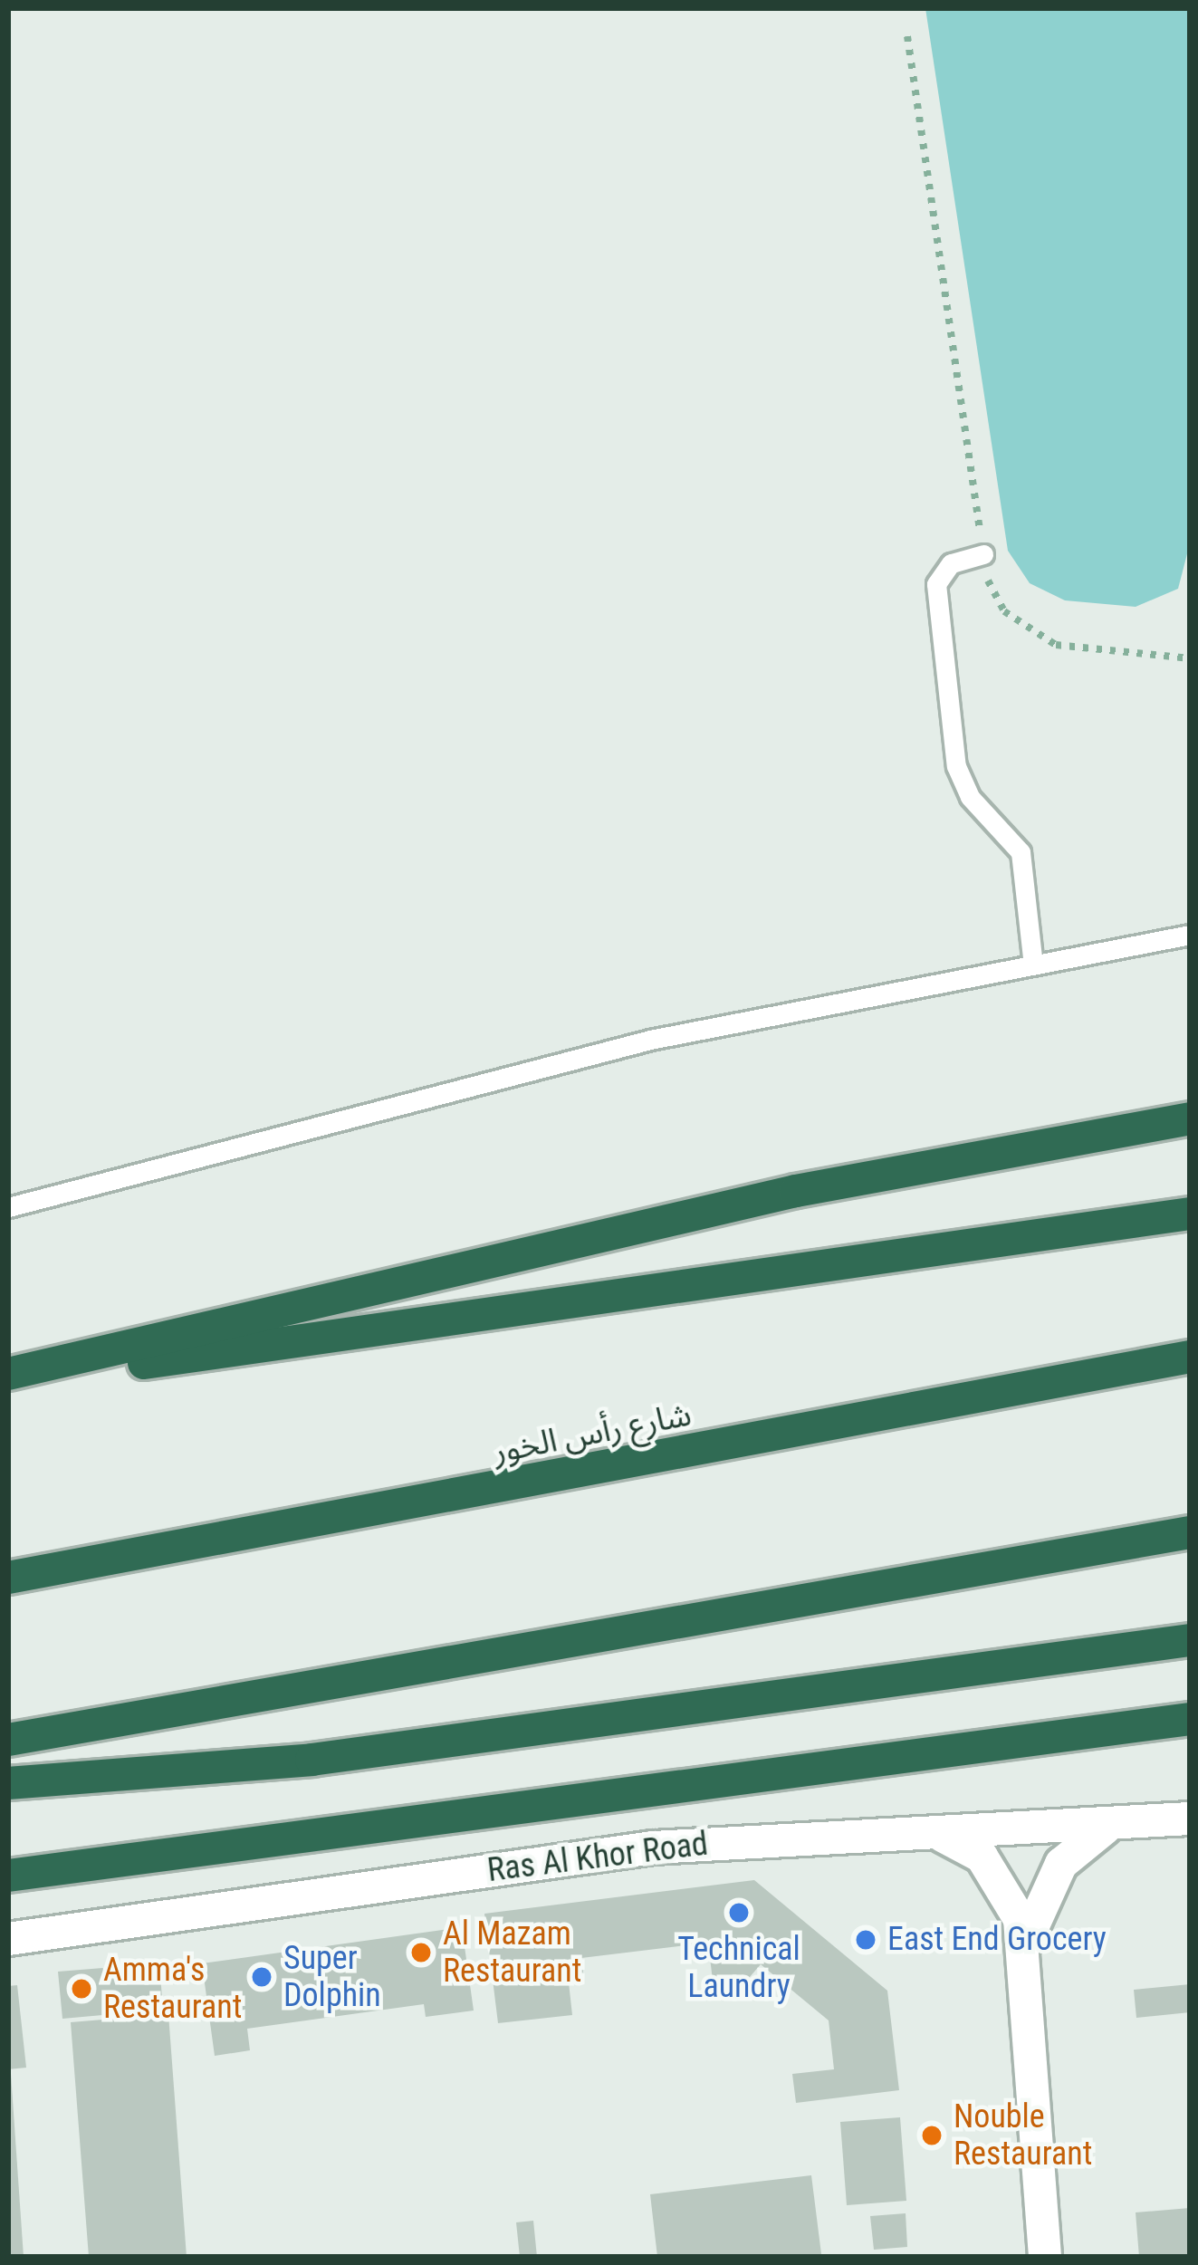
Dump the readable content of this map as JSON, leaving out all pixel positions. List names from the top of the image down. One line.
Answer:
{"streets":{"highway":["شارع رأس الخور"],"street":["Ras Al Khor Road"]},"places":["Technical Laundry","East End Grocery","Al Mazam Restaurant","Super Dolphin","Amma's Restaurant","Nouble Restaurant"]}
